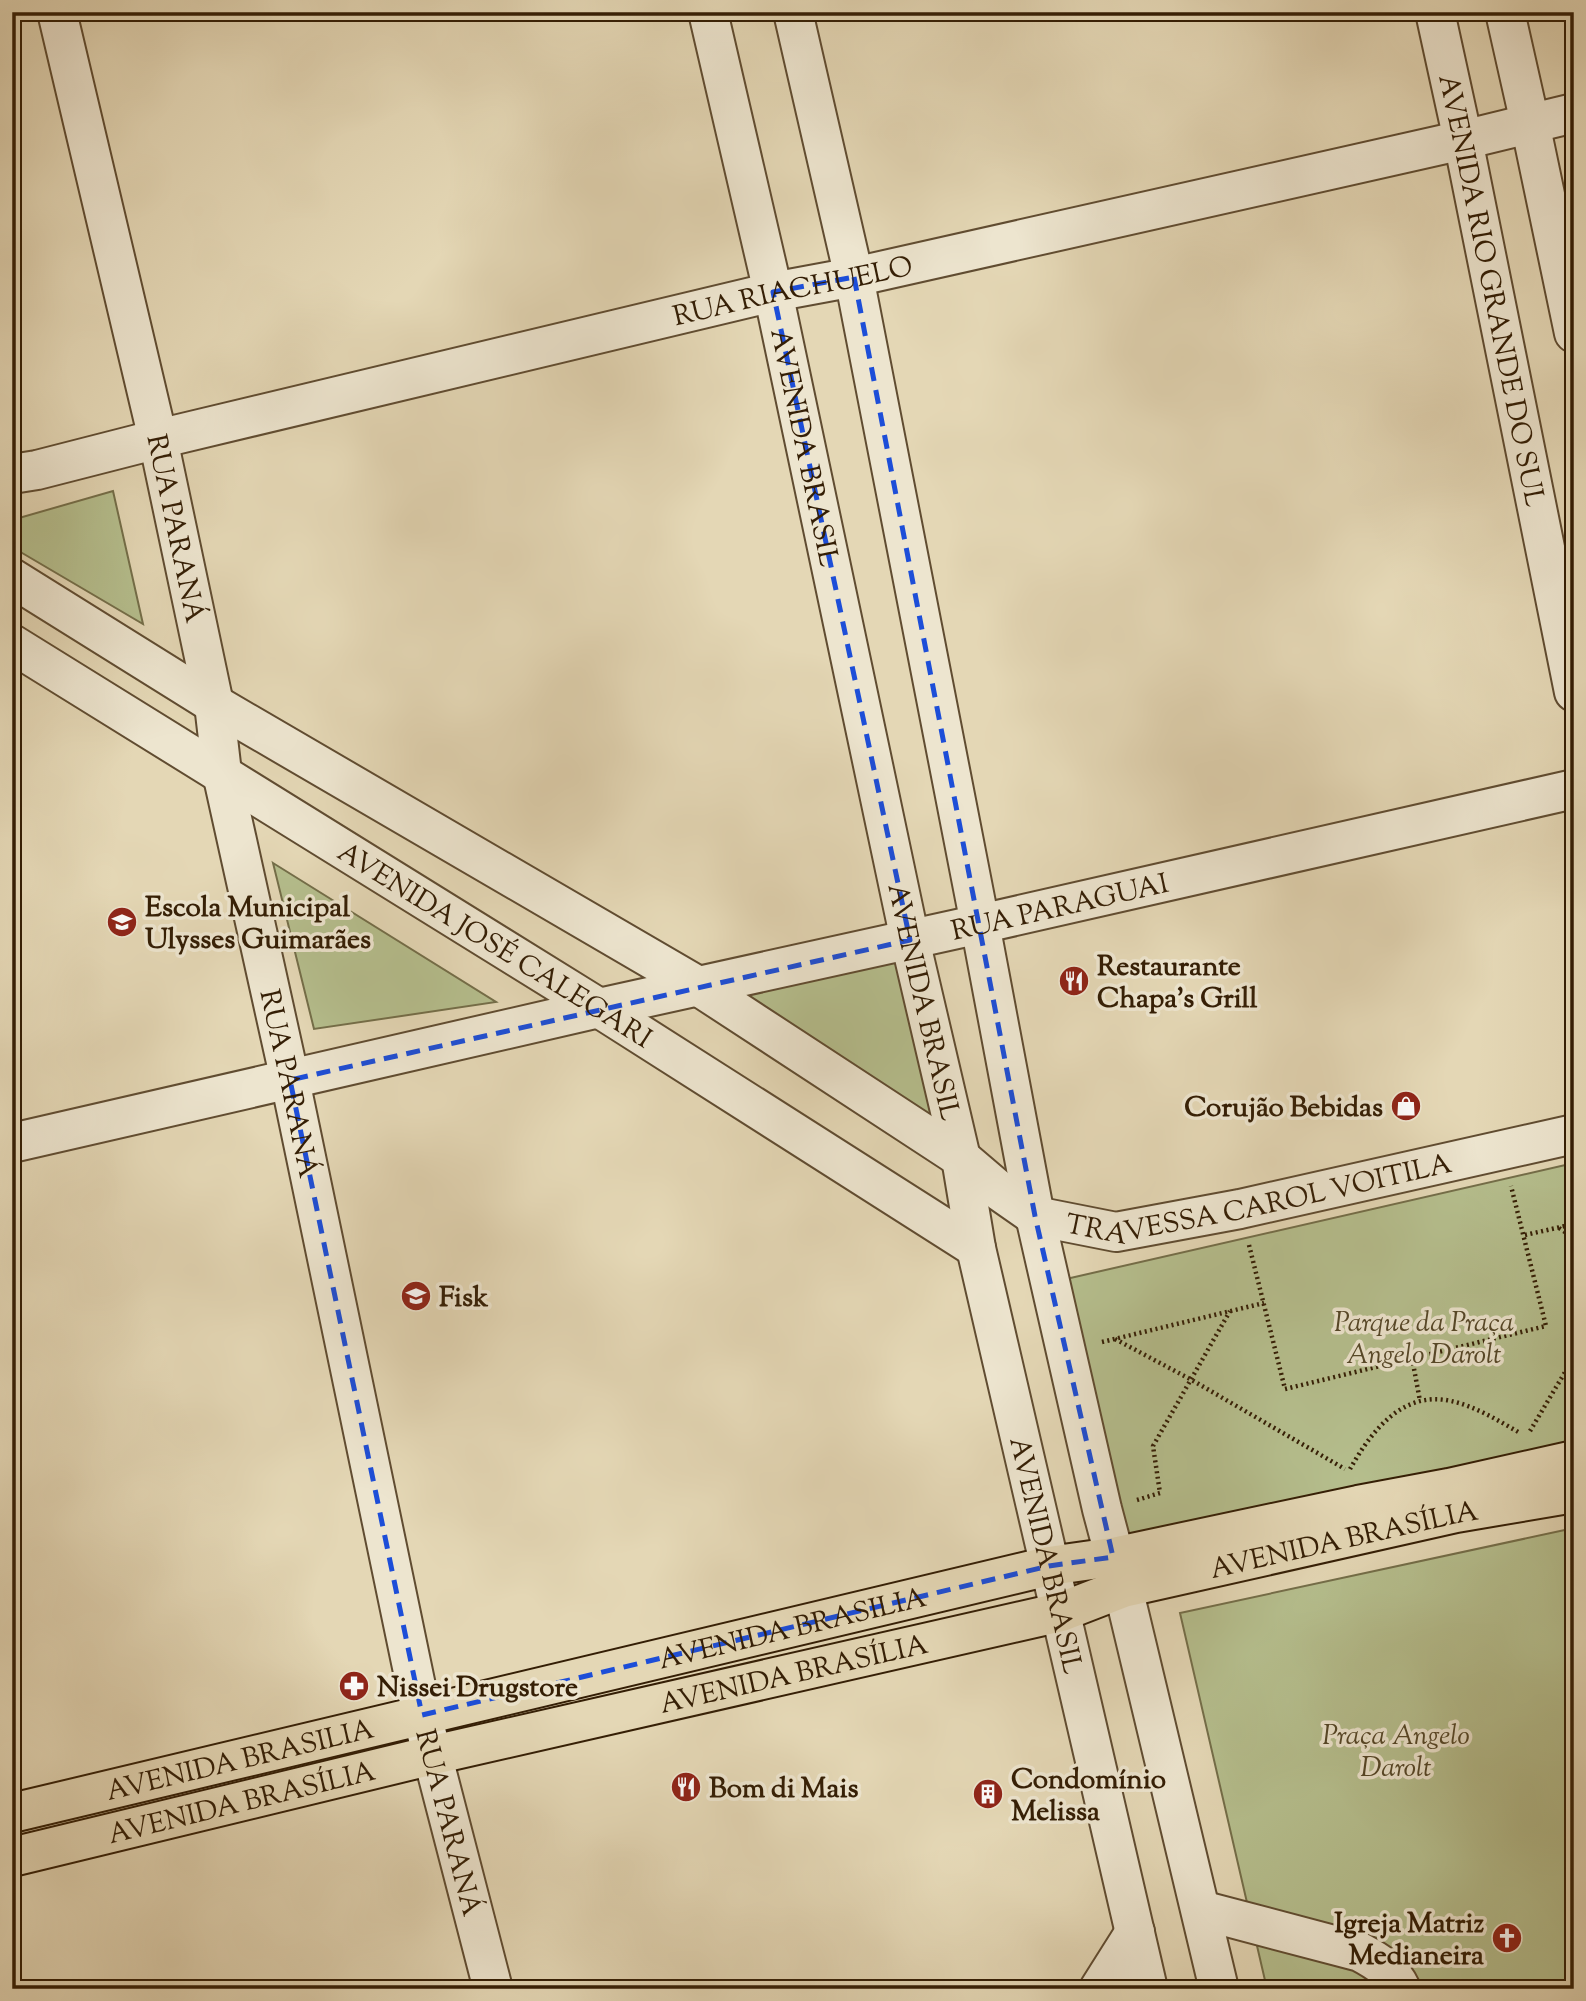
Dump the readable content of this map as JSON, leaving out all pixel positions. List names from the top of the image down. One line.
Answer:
{"streets":{"main road":["AVENIDA BRASÍLIA","AVENIDA BRASILIA"],"street":["RUA RIACHUELO","AVENIDA RIO GRANDE DO SUL","AVENIDA BRASIL","RUA PARANÁ","RUA PARAGUAI","AVENIDA JOSÉ CALEGARI","TRAVESSA CAROL VOITILA"]},"crossings":[["RUA RIACHUELO","AVENIDA RIO GRANDE DO SUL"],["RUA RIACHUELO","AVENIDA BRASIL"],["RUA RIACHUELO","RUA PARANÁ"],["AVENIDA BRASIL","RUA PARAGUAI"],["AVENIDA BRASIL","AVENIDA JOSÉ CALEGARI"],["AVENIDA BRASIL","TRAVESSA CAROL VOITILA"],["AVENIDA BRASIL","AVENIDA BRASÍLIA"],["AVENIDA BRASIL","AVENIDA BRASILIA"],["RUA PARANÁ","RUA PARAGUAI"],["RUA PARANÁ","AVENIDA JOSÉ CALEGARI"],["RUA PARANÁ","AVENIDA BRASÍLIA"],["RUA PARANÁ","AVENIDA BRASILIA"],["RUA PARAGUAI","AVENIDA JOSÉ CALEGARI"],["AVENIDA BRASÍLIA","AVENIDA BRASILIA"]],"parks":["Parque da Praça Angelo Darolt","Praça Angelo Darolt"],"places":{"school or university":["Escola Municipal Ulysses Guimarães","Fisk"],"restaurant":["Restaurante Chapa's Grill","Bom di Mais"],"shop":["Corujão Bebidas"],"pharmacy":["Nissei Drugstore"],"building":["Condomínio Melissa"],"church":["Igreja Matriz Medianeira"]}}
